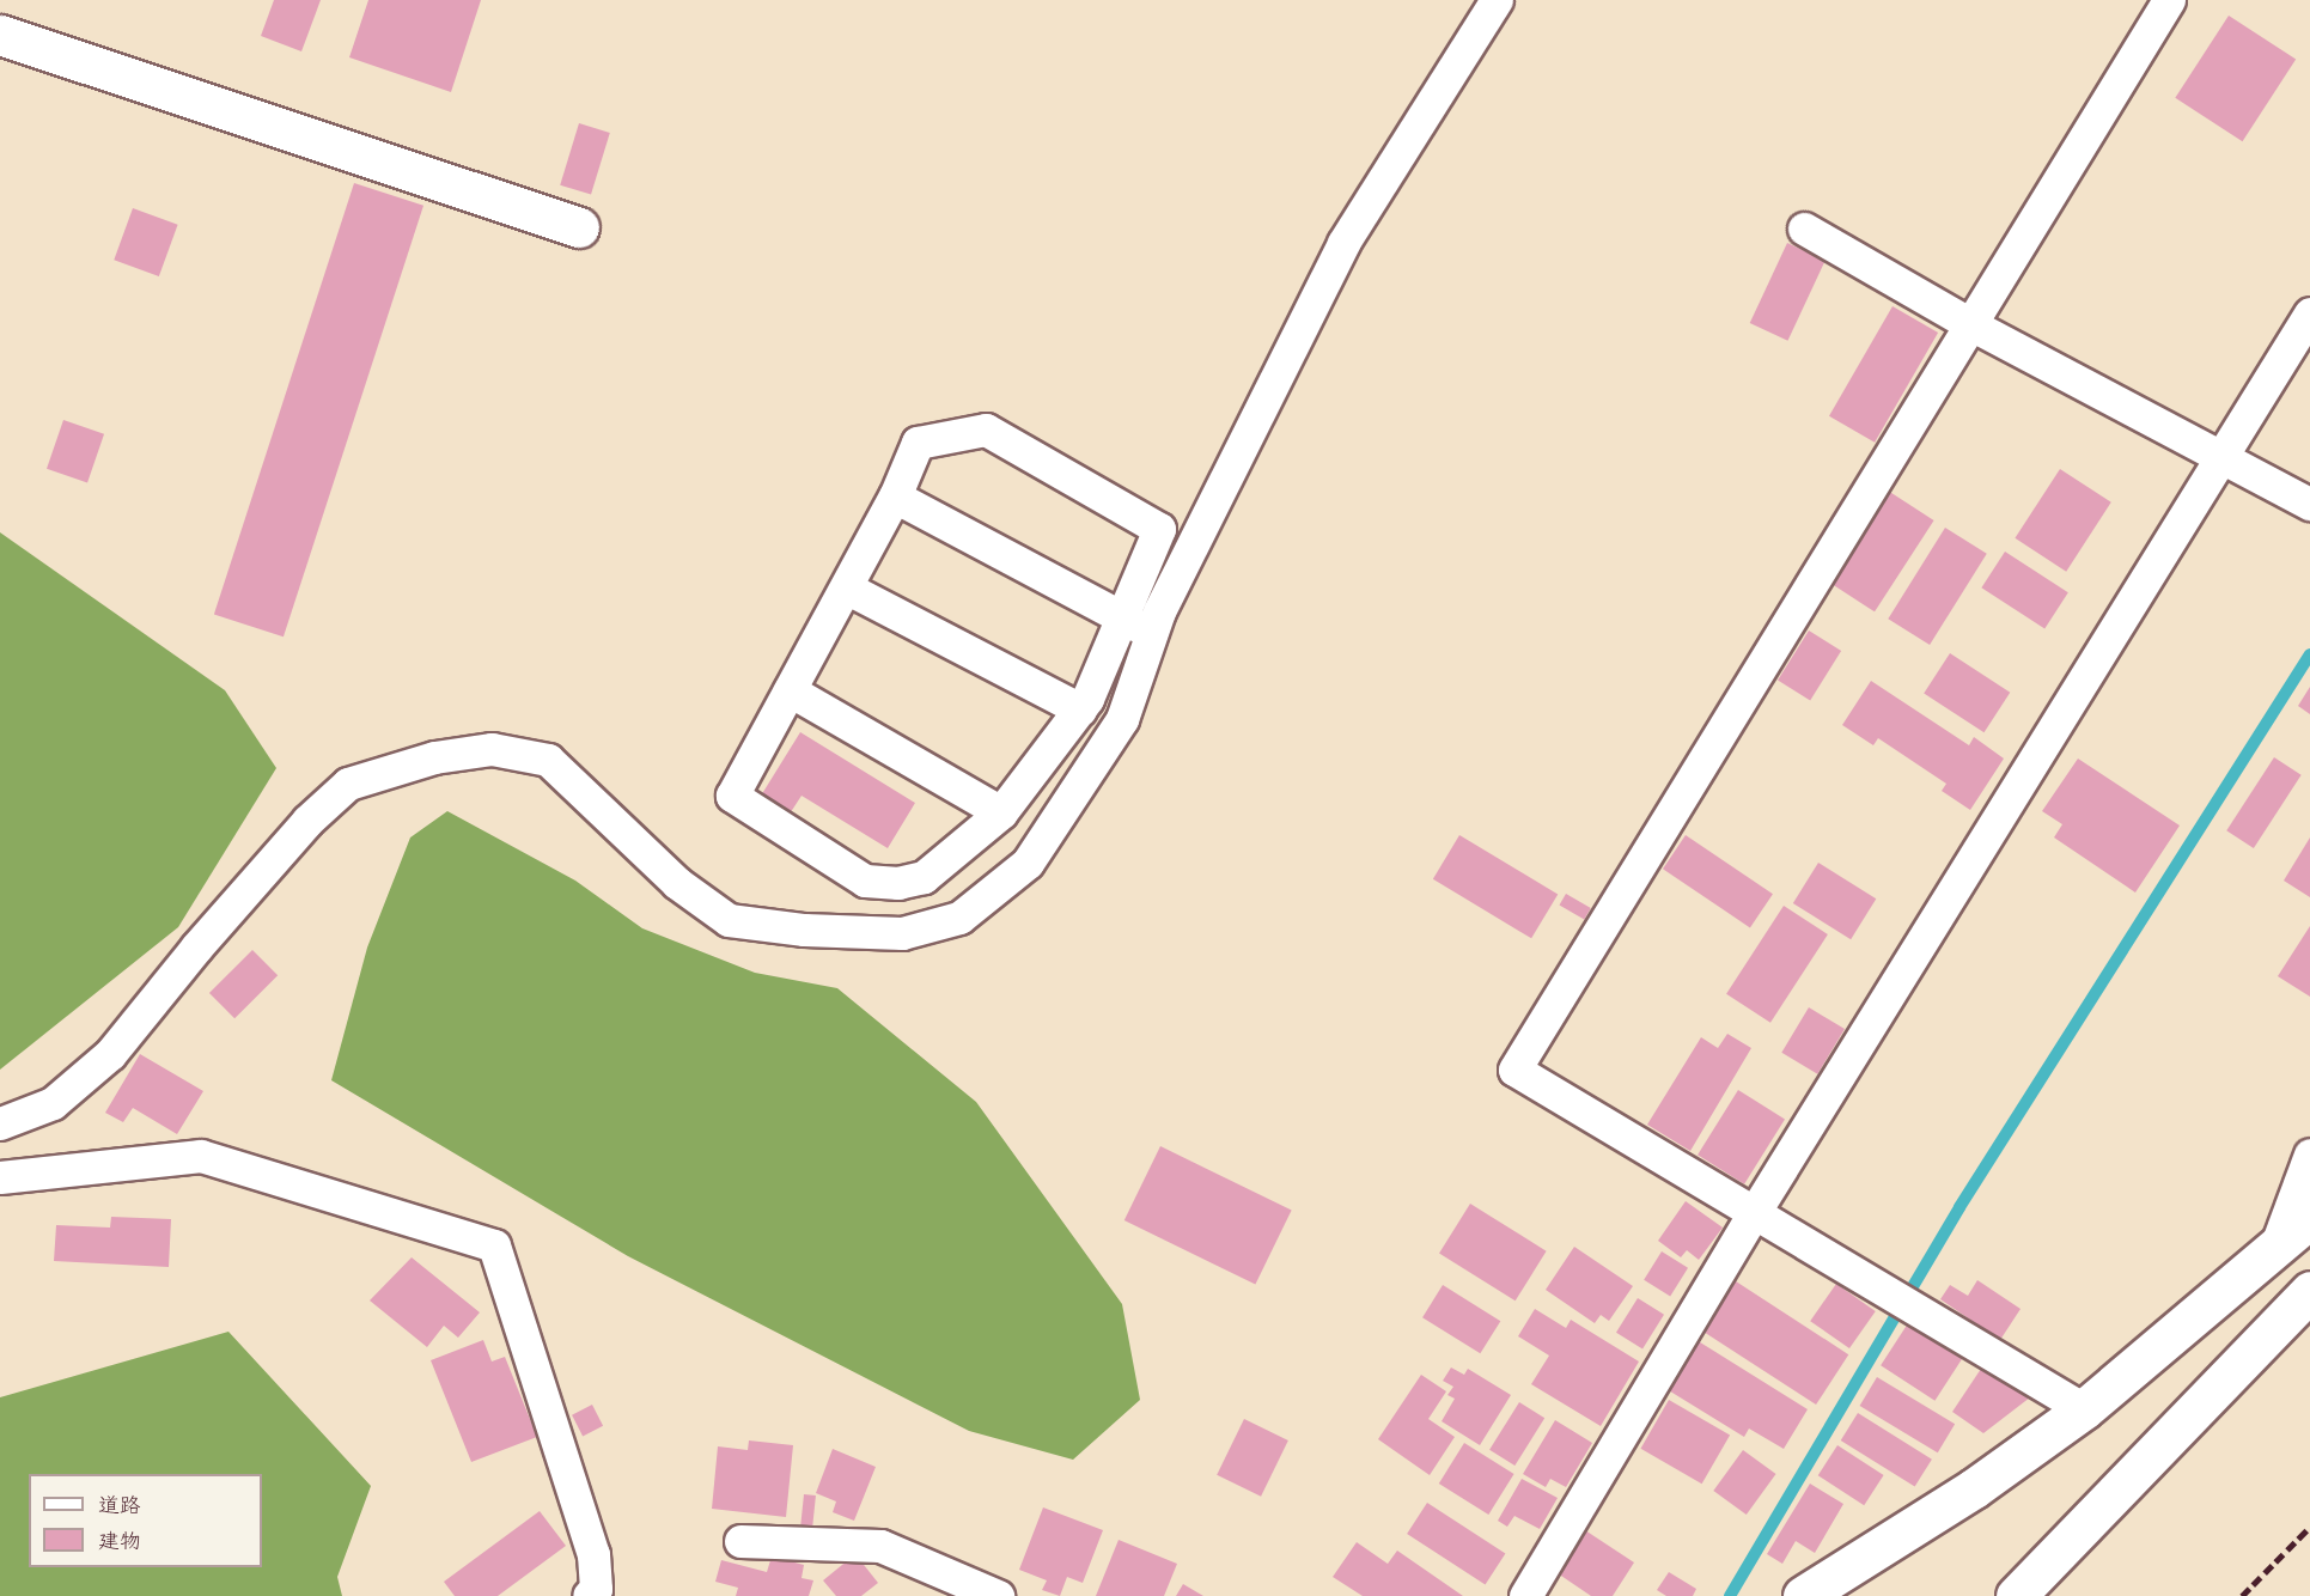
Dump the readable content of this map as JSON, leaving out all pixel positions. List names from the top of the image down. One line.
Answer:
{"legend":["道路","建物"]}
